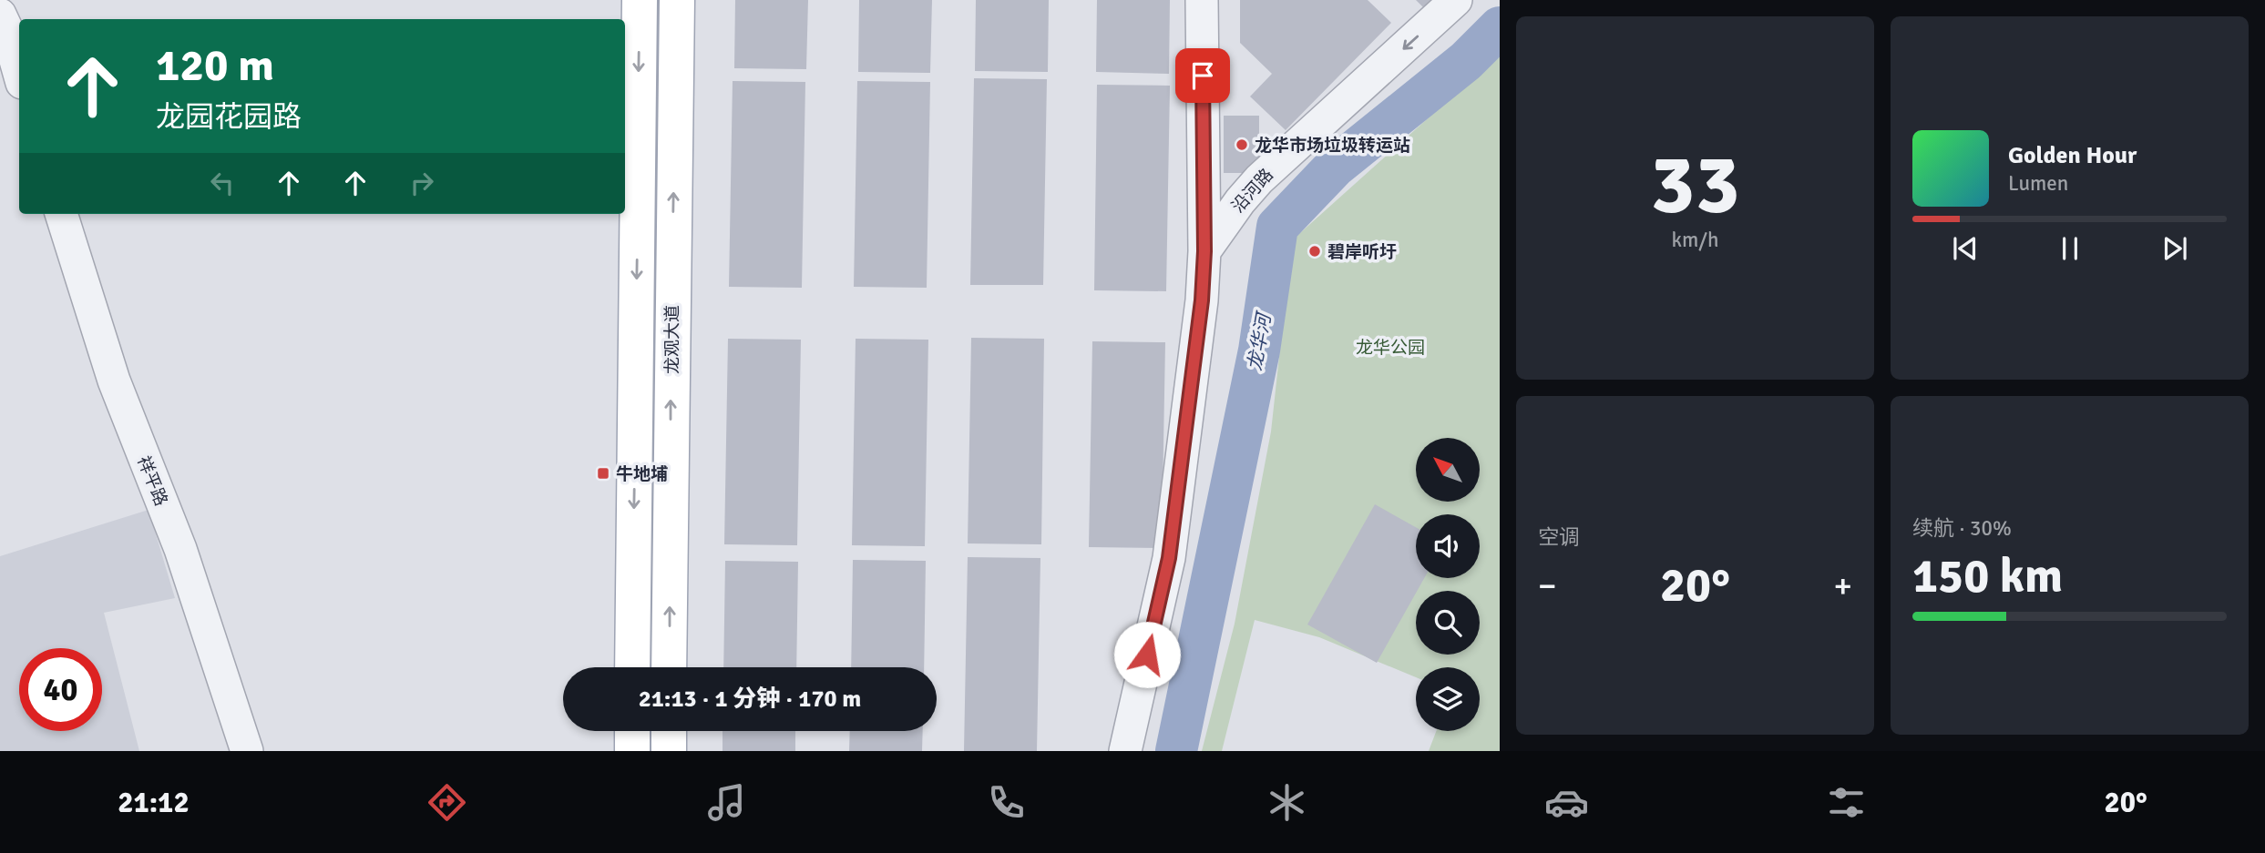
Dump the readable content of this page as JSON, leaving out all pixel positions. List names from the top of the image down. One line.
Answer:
{"streets":{"main road":["龙观大道"],"street":["沿河路","祥平路"]},"one_way":["沿河路"],"water":["龙华河"],"parks":["龙华公园"],"places":{"other":["龙华市场垃圾转运站","碧岸听圩"],"transit":["牛地埔"]},"north":"top left","page":{"tile":[["33","km/h"],"空调",["续航 · 30%","150 km"]],"turn":["120 m","龙园花园路"],"song":["Golden Hour","Lumen"],"heat":["−","20°","+"],"limit":"40","trip":"21:13 · 1 分钟 · 170 m","tabs":["21:12","20°"]}}
